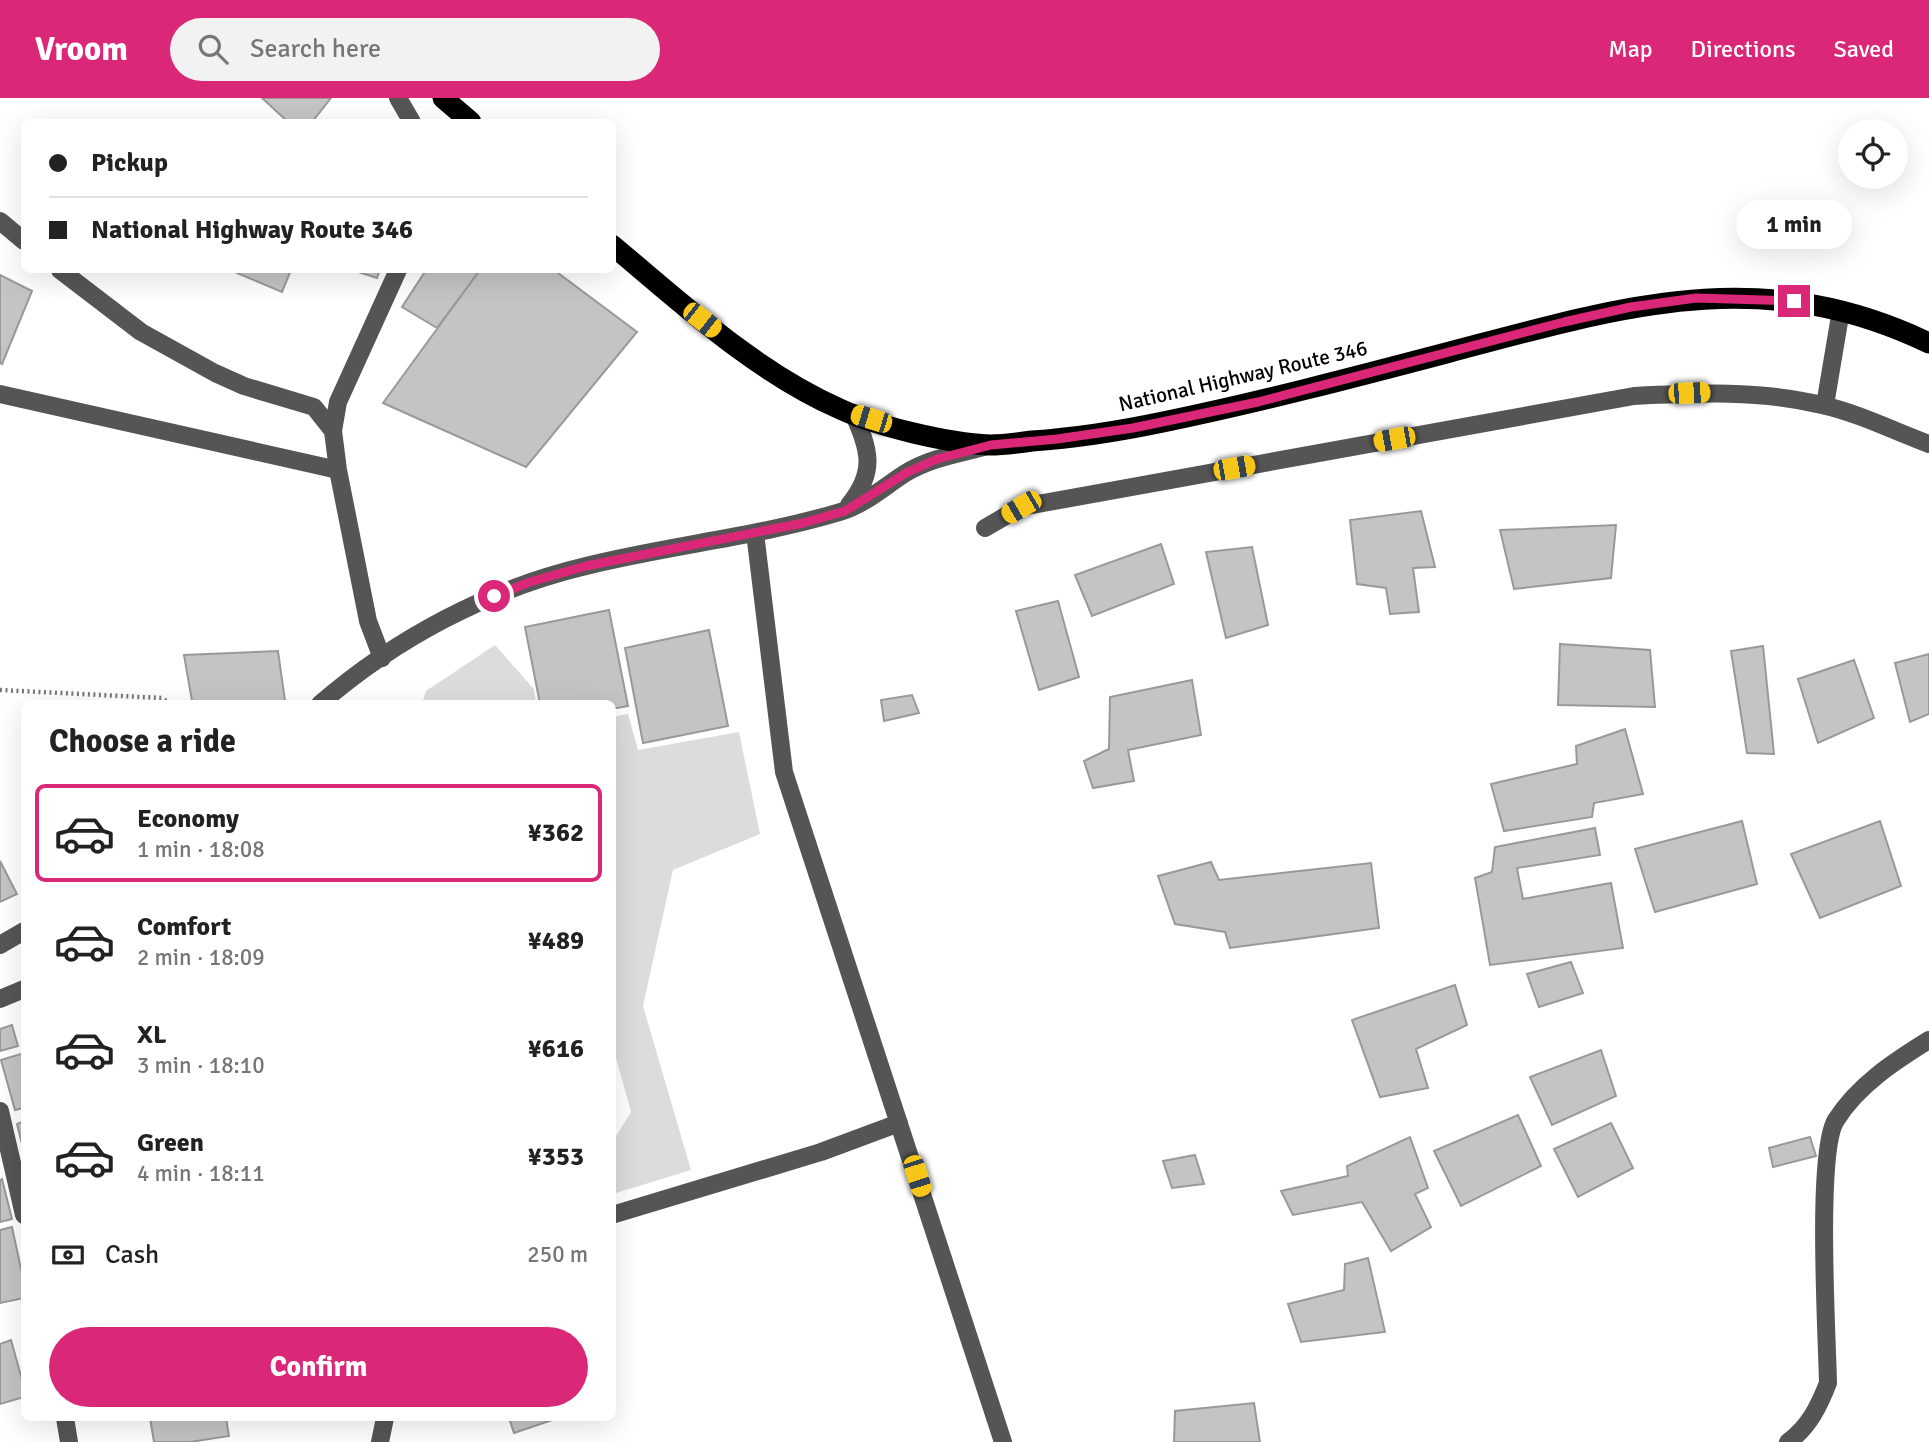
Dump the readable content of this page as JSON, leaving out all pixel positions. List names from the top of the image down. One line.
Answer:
{"streets":{"highway":["National Highway Route 346"]},"page":{"header":"Vroom","search":"Search here","nav":["Map","Directions","Saved"],"banner":["Pickup","National Highway Route 346"],"bubble":"1 min","heading":"Choose a ride","list":[{"name":"Economy","note":"1 min · 18:08","value":"¥362"},{"name":"Comfort","note":"2 min · 18:09","value":"¥489"},{"name":"XL","note":"3 min · 18:10","value":"¥616"},{"name":"Green","note":"4 min · 18:11","value":"¥353"}],"pay":["Cash","250 m"],"buttons":"Confirm"}}
